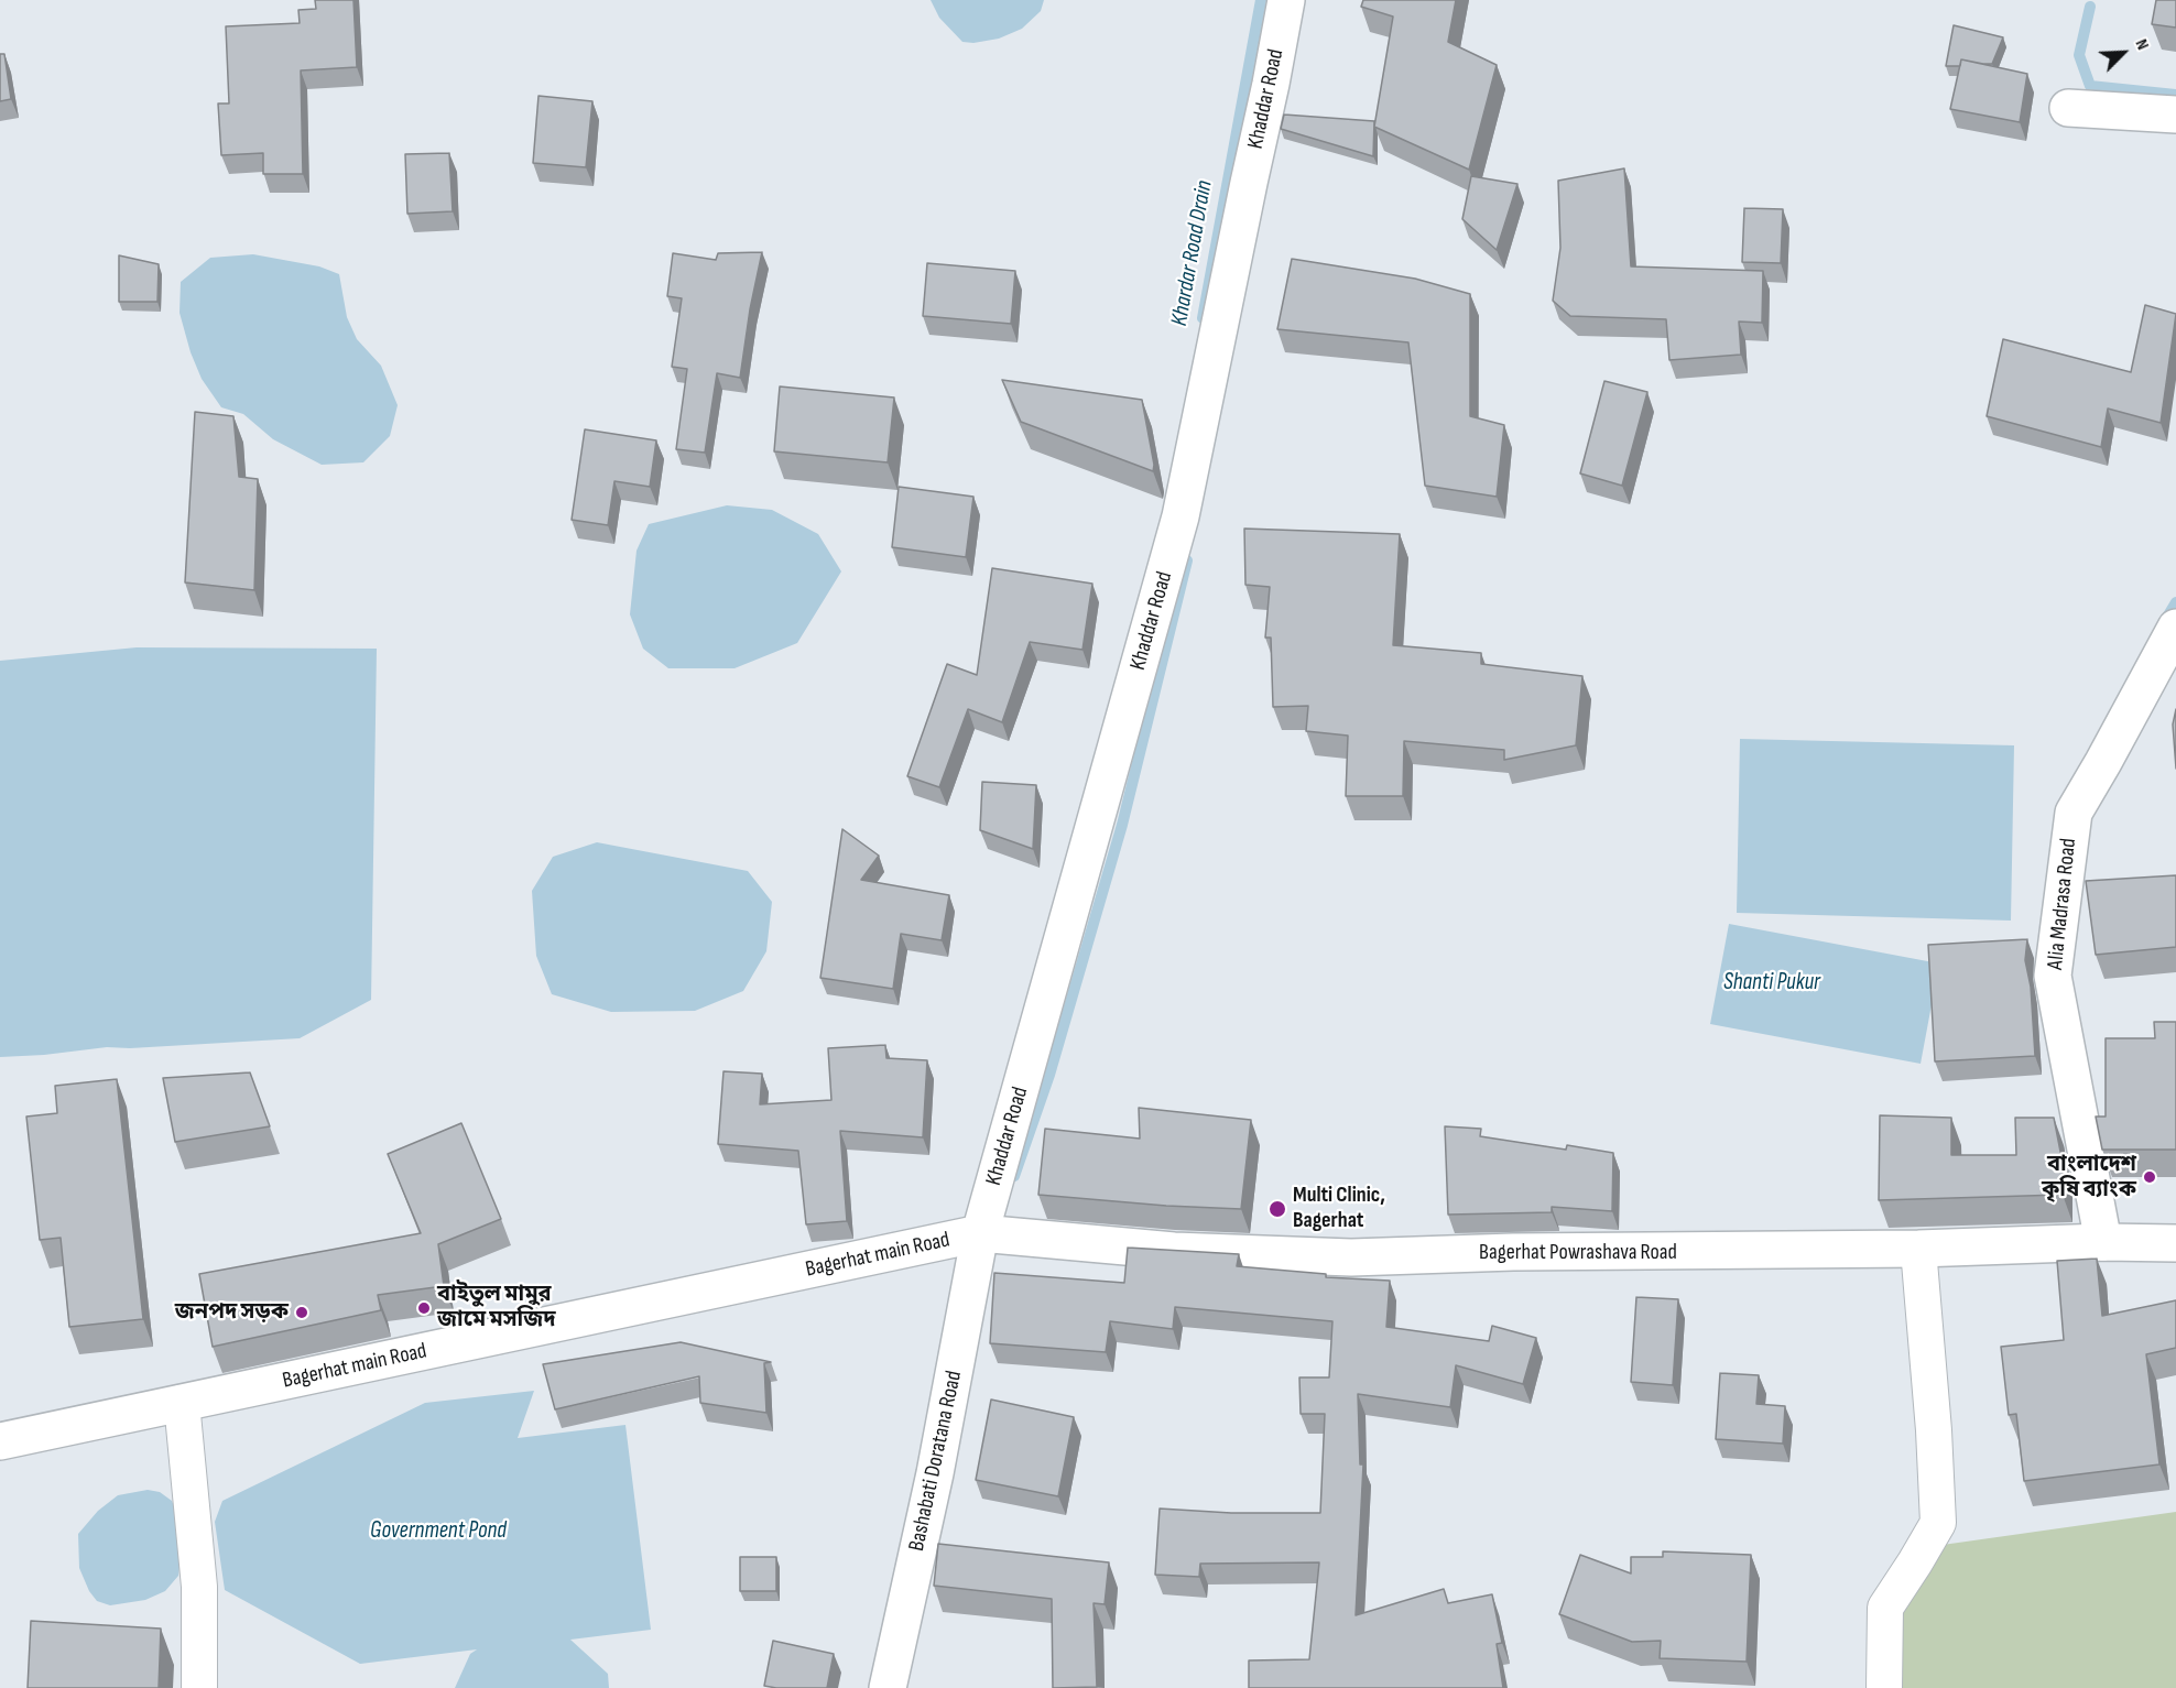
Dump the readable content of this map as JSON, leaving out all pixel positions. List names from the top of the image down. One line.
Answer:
{"streets":{"street":["Khaddar Road","Alia Madrasa Road","Bagerhat Powrashava Road","Bagerhat main Road","Bashabati Doratana Road"]},"crossings":[["Khaddar Road","Bagerhat Powrashava Road"],["Khaddar Road","Bagerhat main Road"],["Khaddar Road","Bashabati Doratana Road"],["Alia Madrasa Road","Bagerhat Powrashava Road"],["Bagerhat Powrashava Road","Bagerhat main Road"],["Bagerhat Powrashava Road","Bashabati Doratana Road"],["Bagerhat main Road","Bashabati Doratana Road"]],"water":["Khardar Road Drain","Shanti Pukur","Government Pond"],"places":["বাংলাদেশ কৃষি ব্যাংক","Multi Clinic, Bagerhat","বাইতুল মামুর জামে মসজিদ","জনপদ সড়ক"],"north":"top right"}
